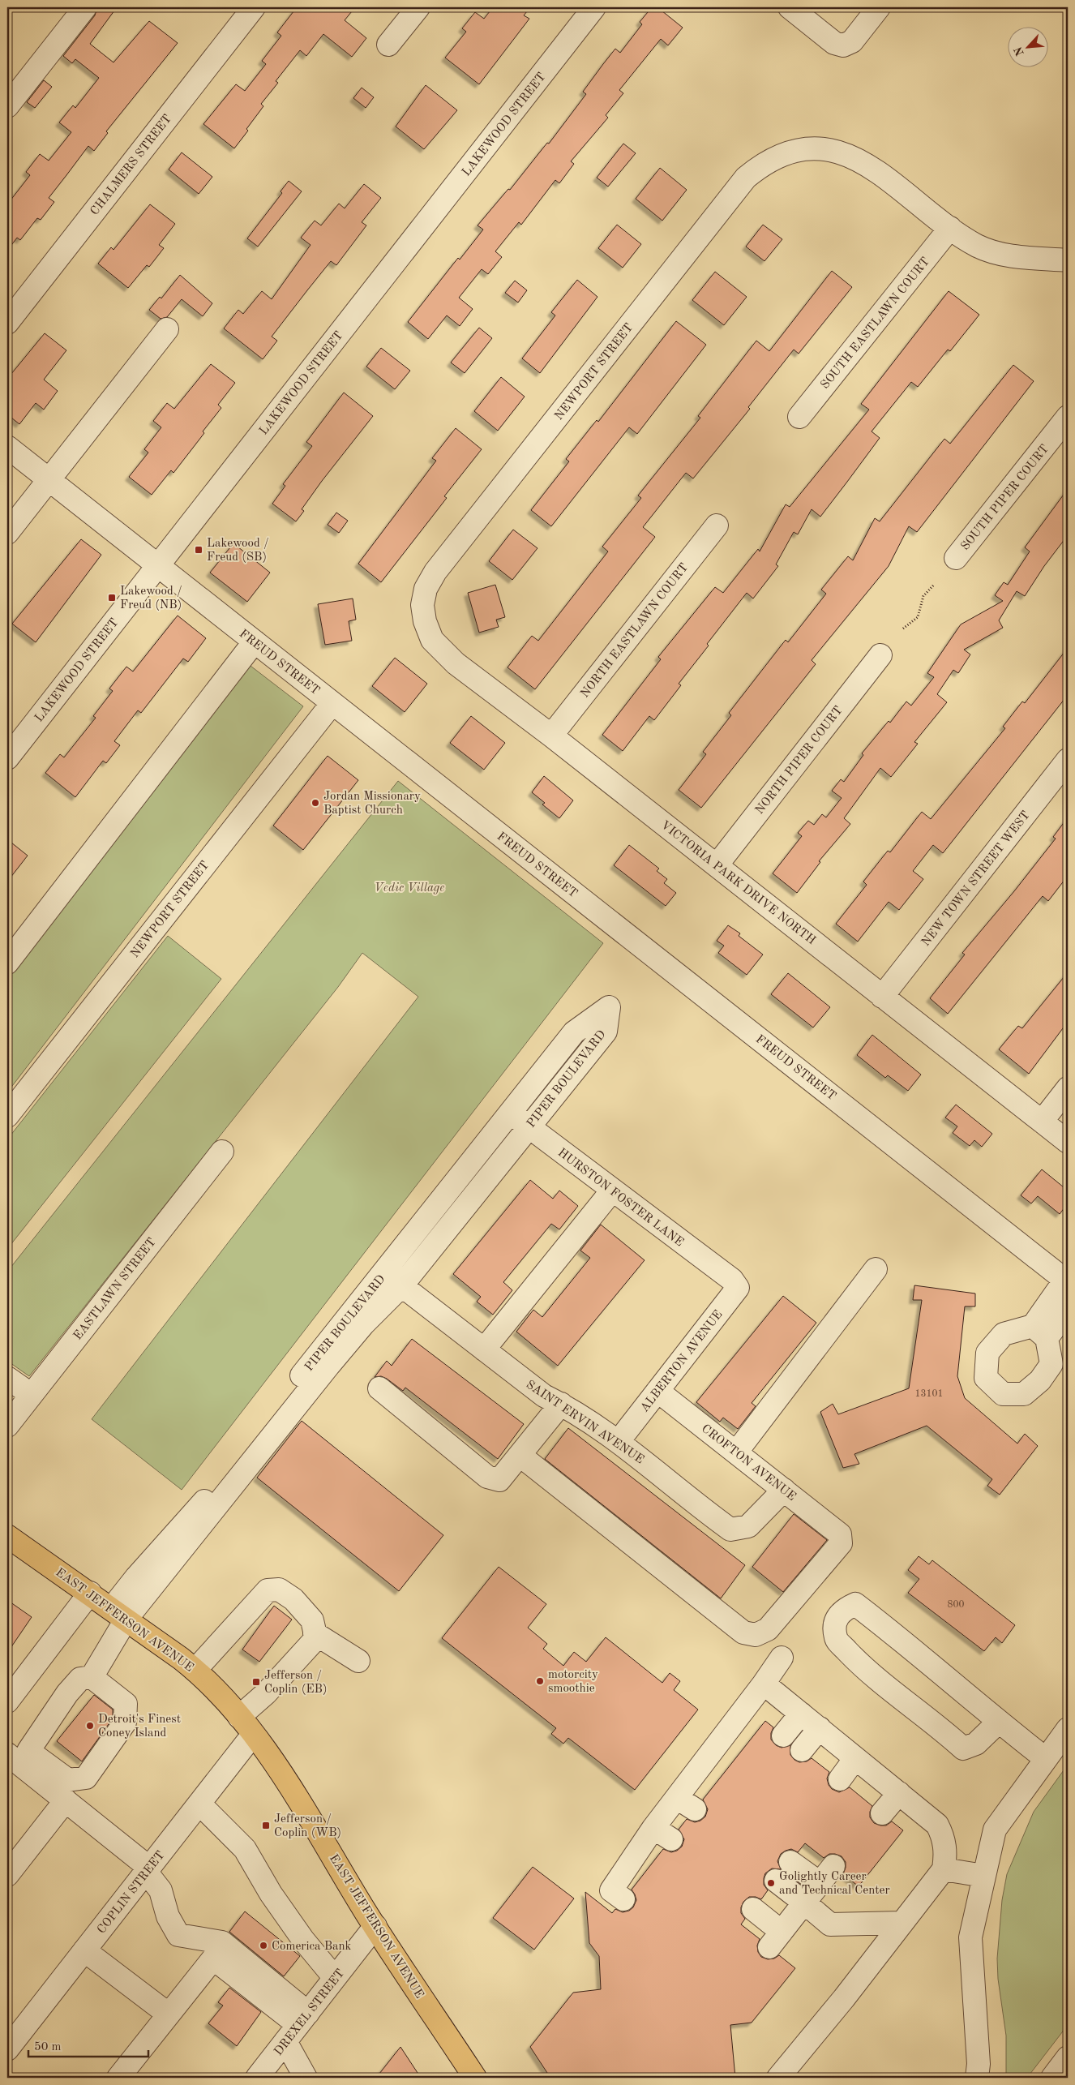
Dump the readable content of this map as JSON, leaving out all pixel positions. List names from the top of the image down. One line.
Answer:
{"streets":{"main road":["EAST JEFFERSON AVENUE"],"street":["LAKEWOOD STREET","CHALMERS STREET","SOUTH EASTLAWN COURT","NEWPORT STREET","SOUTH PIPER COURT","NORTH EASTLAWN COURT","FREUD STREET","NORTH PIPER COURT","NEW TOWN STREET WEST","VICTORIA PARK DRIVE NORTH","PIPER BOULEVARD","HURSTON FOSTER LANE","EASTLAWN STREET","ALBERTON AVENUE","SAINT ERVIN AVENUE","CROFTON AVENUE","COPLIN STREET","DREXEL STREET"]},"crossings":[["LAKEWOOD STREET","FREUD STREET"],["SOUTH EASTLAWN COURT","NEWPORT STREET"],["NEWPORT STREET","FREUD STREET"],["NEWPORT STREET","VICTORIA PARK DRIVE NORTH"],["NORTH EASTLAWN COURT","VICTORIA PARK DRIVE NORTH"],["NORTH PIPER COURT","VICTORIA PARK DRIVE NORTH"],["NEW TOWN STREET WEST","VICTORIA PARK DRIVE NORTH"],["PIPER BOULEVARD","HURSTON FOSTER LANE"],["PIPER BOULEVARD","SAINT ERVIN AVENUE"],["PIPER BOULEVARD","EAST JEFFERSON AVENUE"],["HURSTON FOSTER LANE","ALBERTON AVENUE"],["ALBERTON AVENUE","SAINT ERVIN AVENUE"],["ALBERTON AVENUE","CROFTON AVENUE"],["SAINT ERVIN AVENUE","CROFTON AVENUE"],["EAST JEFFERSON AVENUE","COPLIN STREET"],["EAST JEFFERSON AVENUE","DREXEL STREET"]],"parks":["Vedic Village"],"places":{"transit":["Lakewood / Freud (SB)","Lakewood / Freud (NB)","Jefferson / Coplin (EB)","Jefferson / Coplin (WB)"],"other":["Jordan Missionary Baptist Church","motorcity smoothie","Detroit's Finest Coney Island","Golightly Career and Technical Center","Comerica Bank"]},"house_numbers":["13101","800"],"scale_bar":"50 m","north":"bottom left"}
